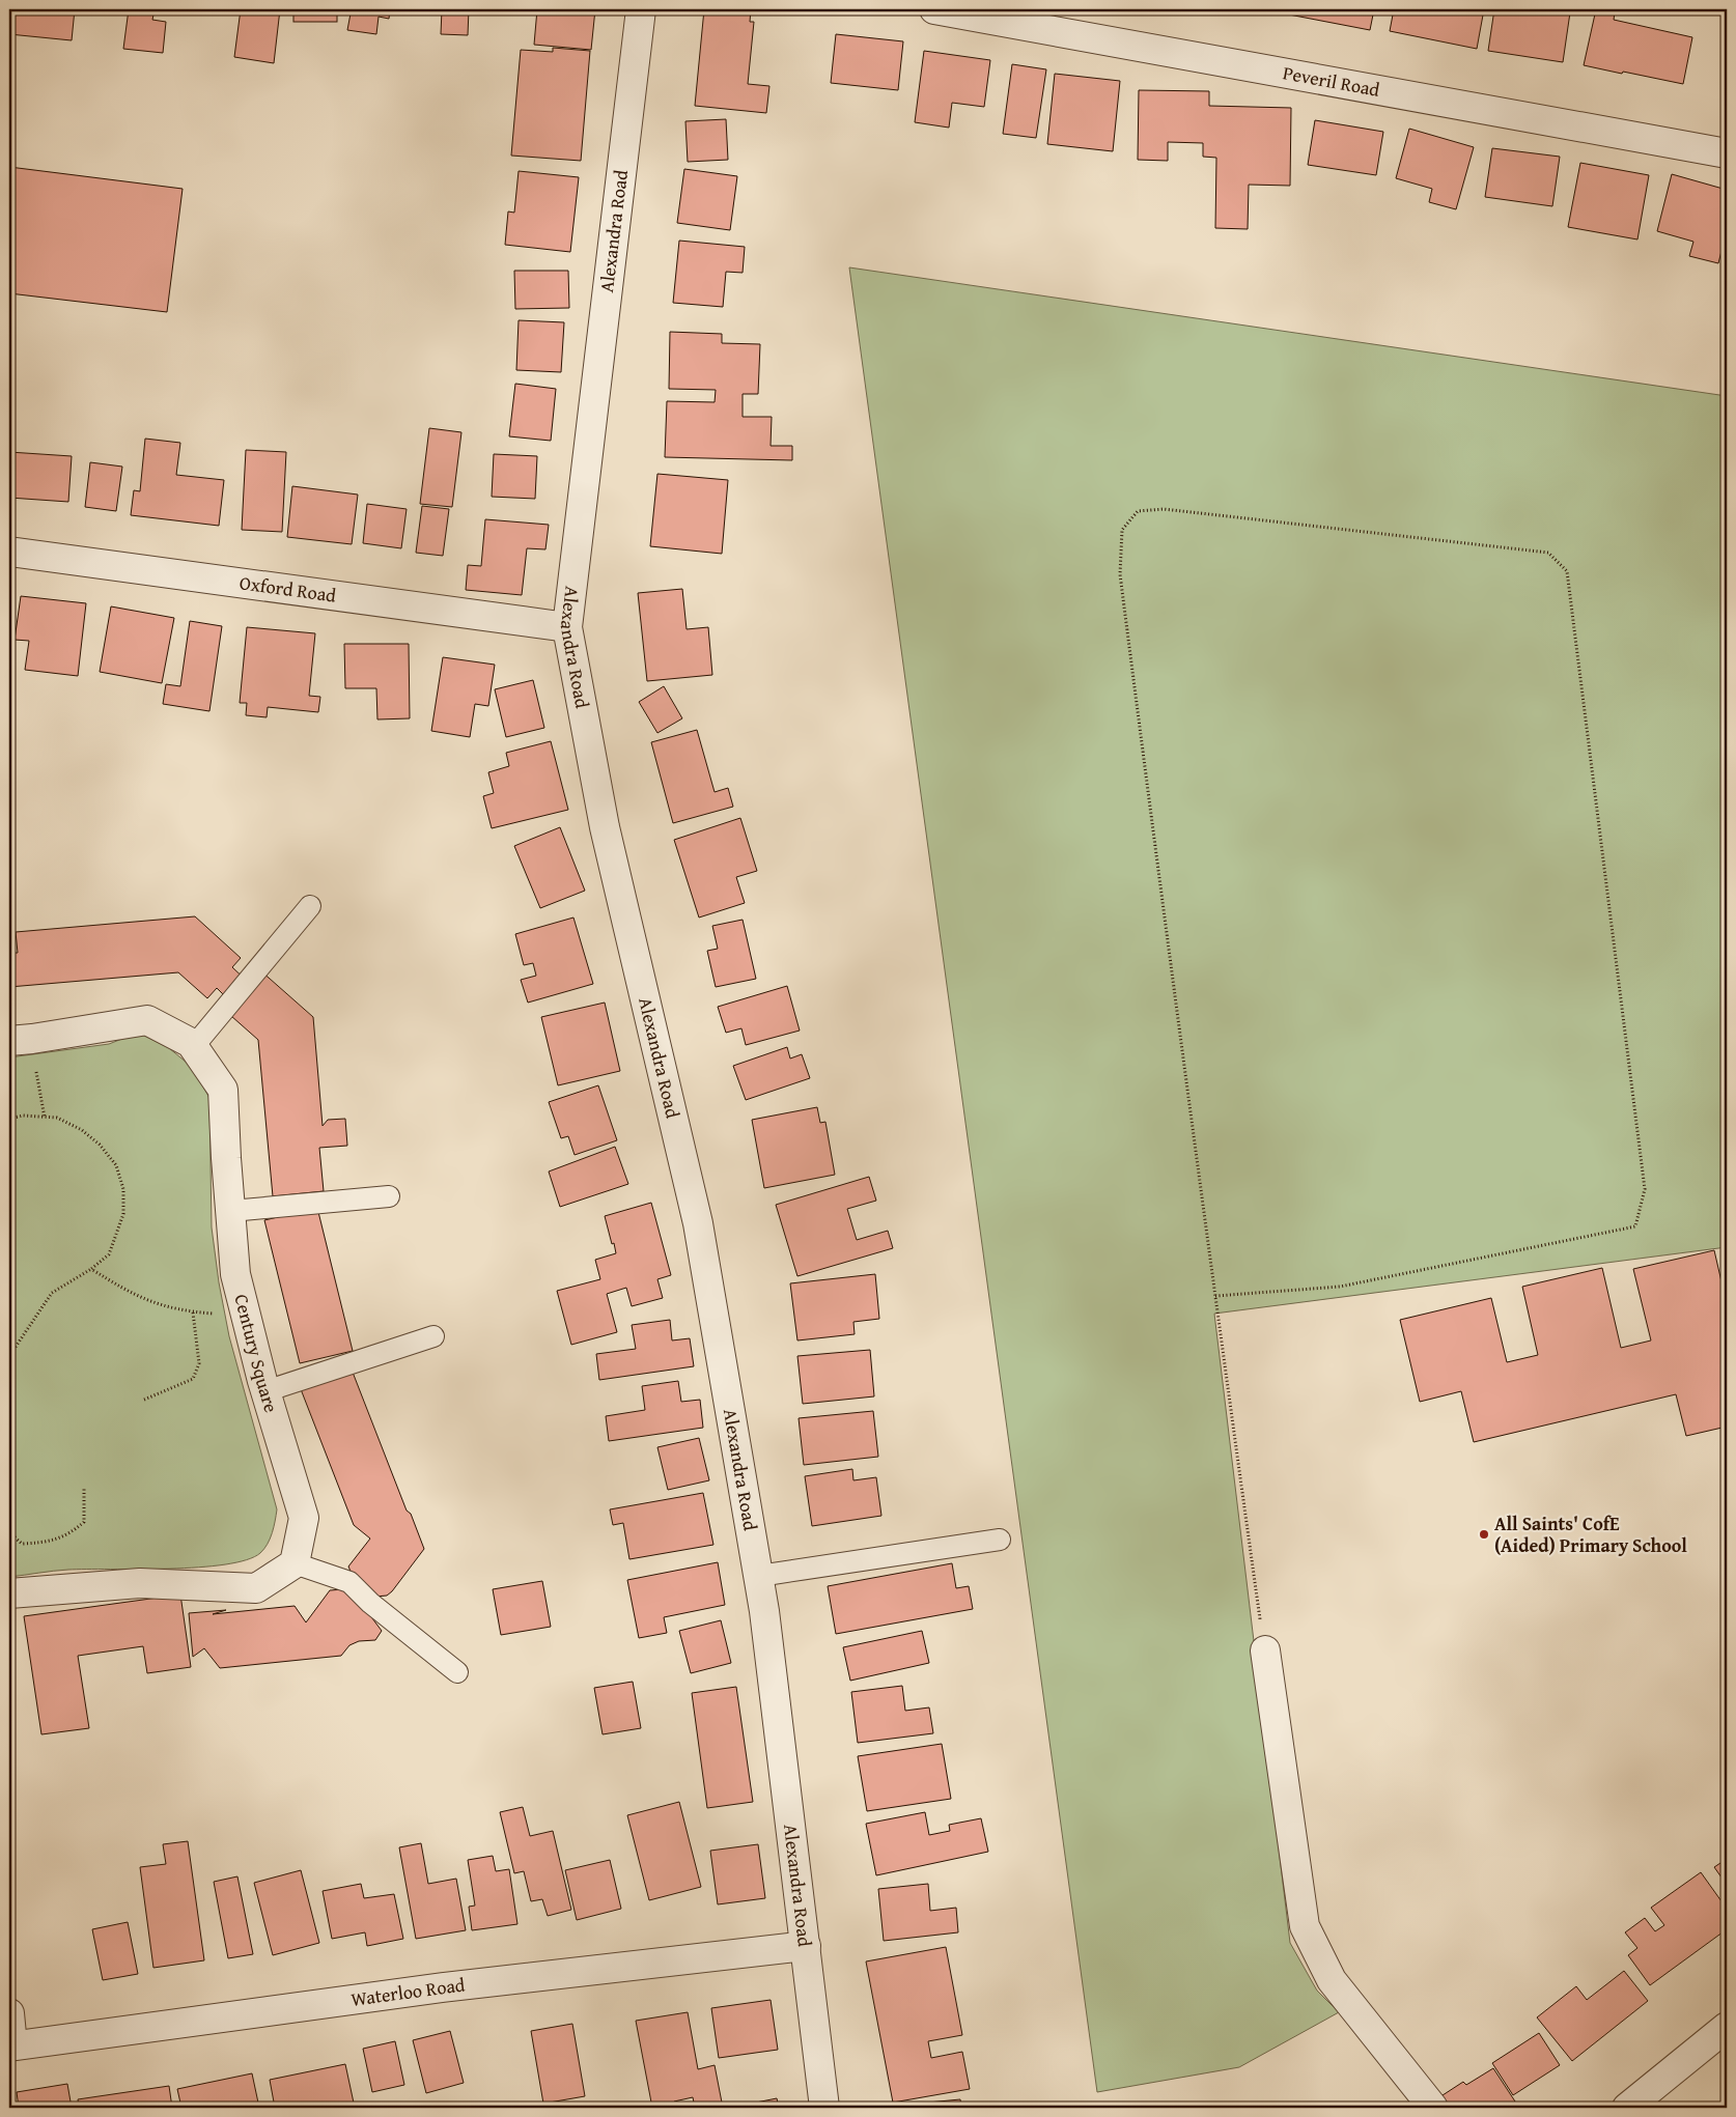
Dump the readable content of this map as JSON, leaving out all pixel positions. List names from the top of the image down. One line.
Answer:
{"streets":{"street":["Peveril Road","Alexandra Road","Oxford Road","Century Square","Waterloo Road"]},"crossings":[["Alexandra Road","Oxford Road"],["Alexandra Road","Waterloo Road"]],"places":["All Saints' CofE (Aided) Primary School"]}
